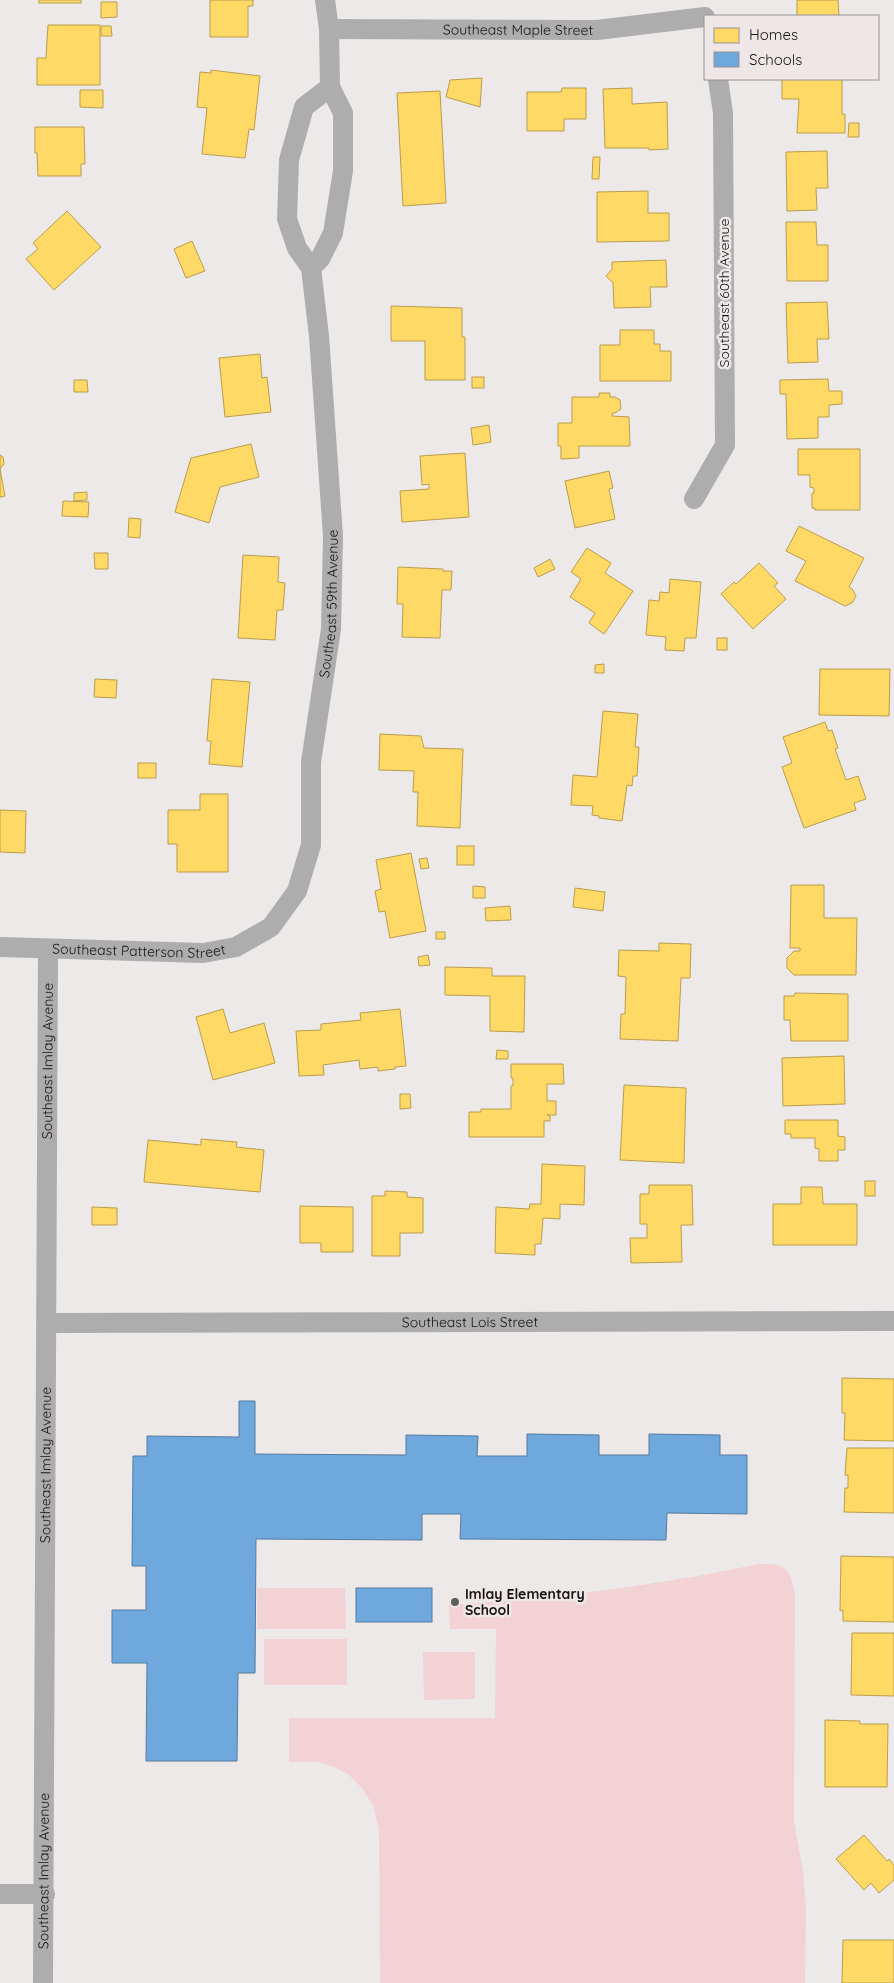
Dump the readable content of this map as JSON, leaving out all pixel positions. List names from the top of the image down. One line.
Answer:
{"streets":{"street":["Southeast Maple Street","Southeast 60th Avenue","Southeast 59th Avenue","Southeast Patterson Street","Southeast Imlay Avenue","Southeast Lois Street"]},"crossings":[["Southeast 59th Avenue","Southeast Patterson Street"],["Southeast Patterson Street","Southeast Imlay Avenue"],["Southeast Imlay Avenue","Southeast Lois Street"]],"places":["Imlay Elementary School"],"legend":["Homes","Schools"]}
